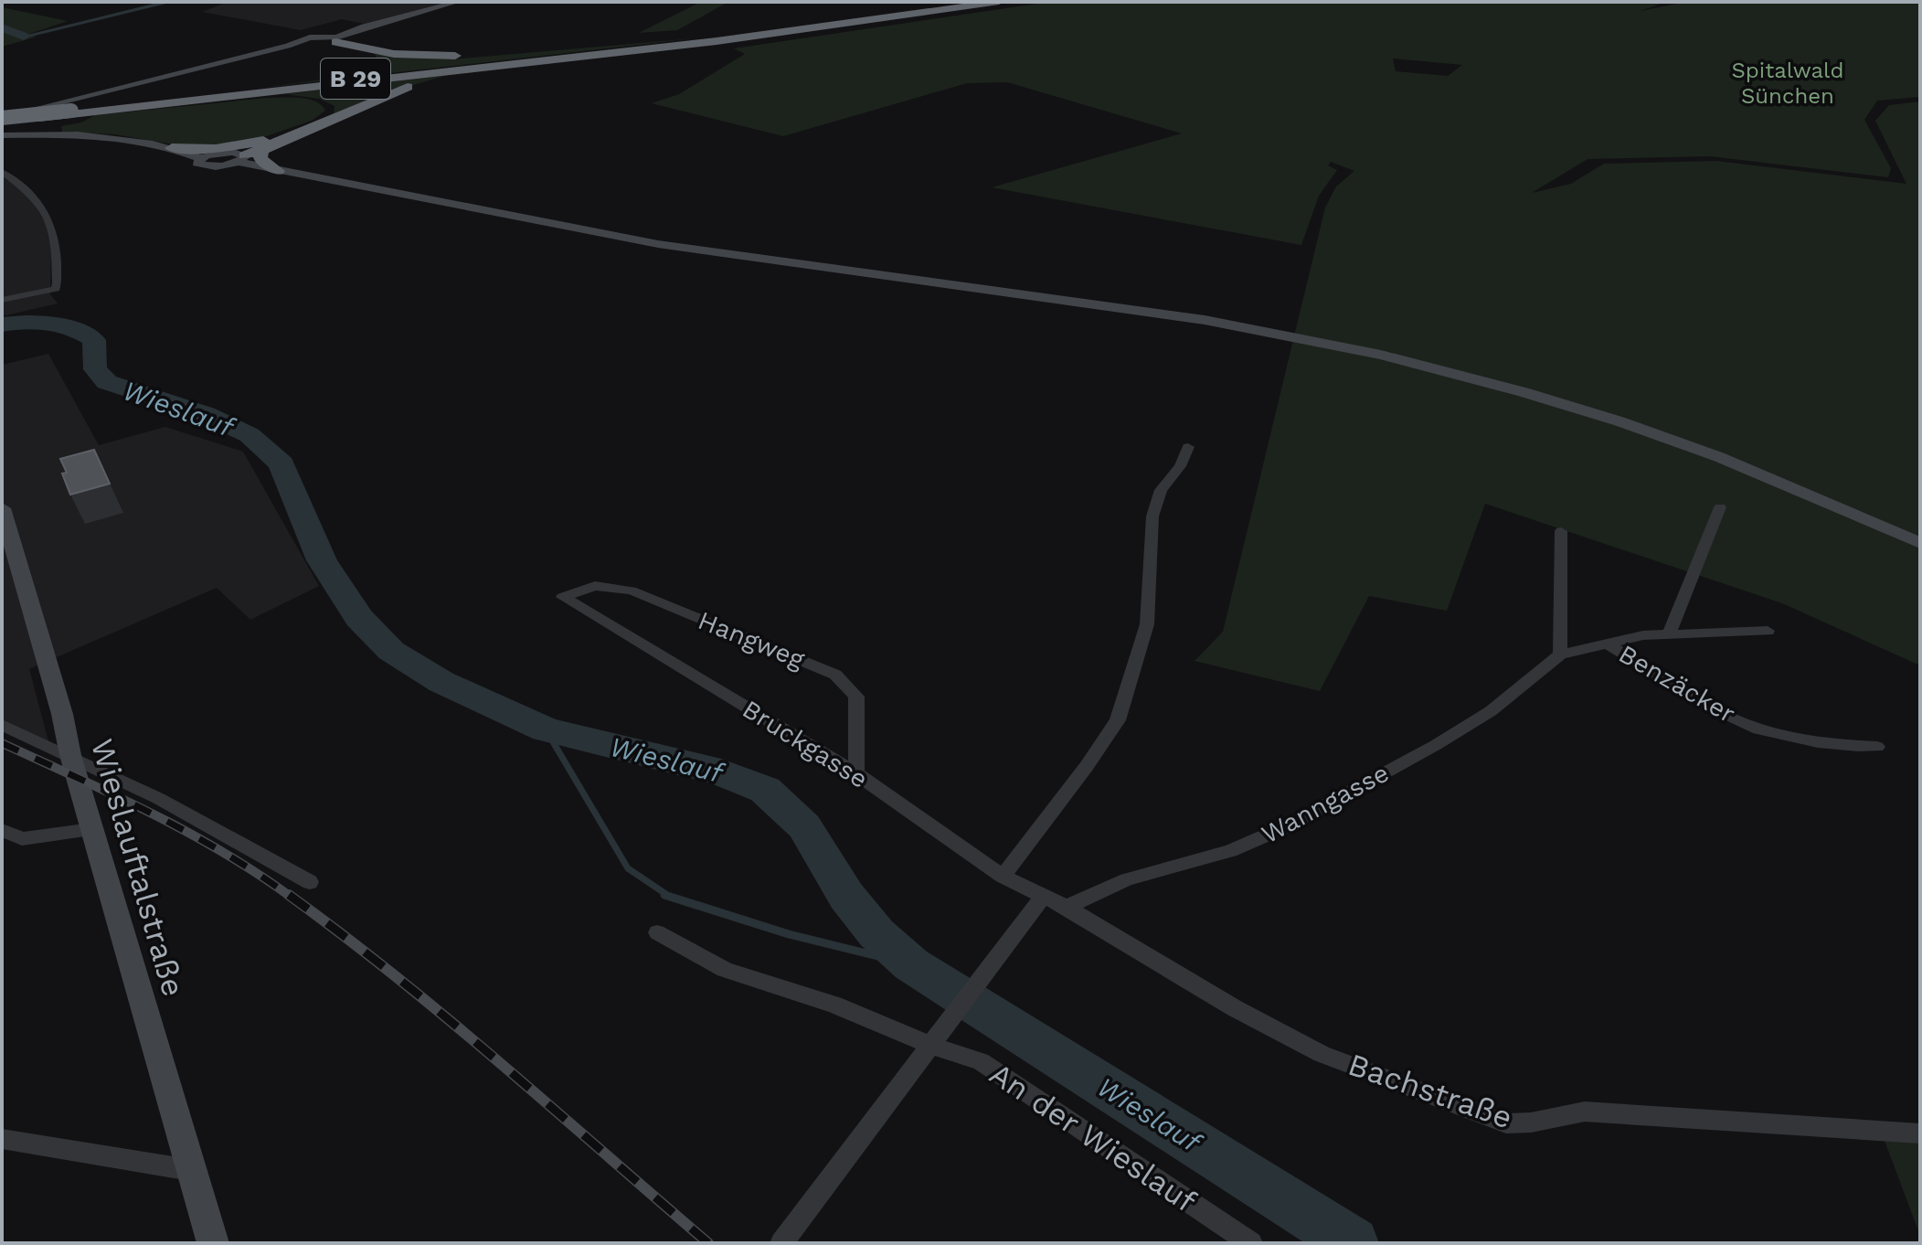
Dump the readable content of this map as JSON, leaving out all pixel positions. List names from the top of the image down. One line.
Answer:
{"streets":{"highway":["B 29"],"main road":["Wieslauftalstraße"],"street":["Hangweg","Benzäcker","Bruckgasse","Wanngasse","Bachstraße","An der Wieslauf"]},"crossings":[["Hangweg","Bruckgasse"],["Benzäcker","Wanngasse"],["Bruckgasse","Wanngasse"],["Bruckgasse","Bachstraße"],["Wanngasse","Bachstraße"]],"water":["Wieslauf"],"parks":["Spitalwald Sünchen"]}
